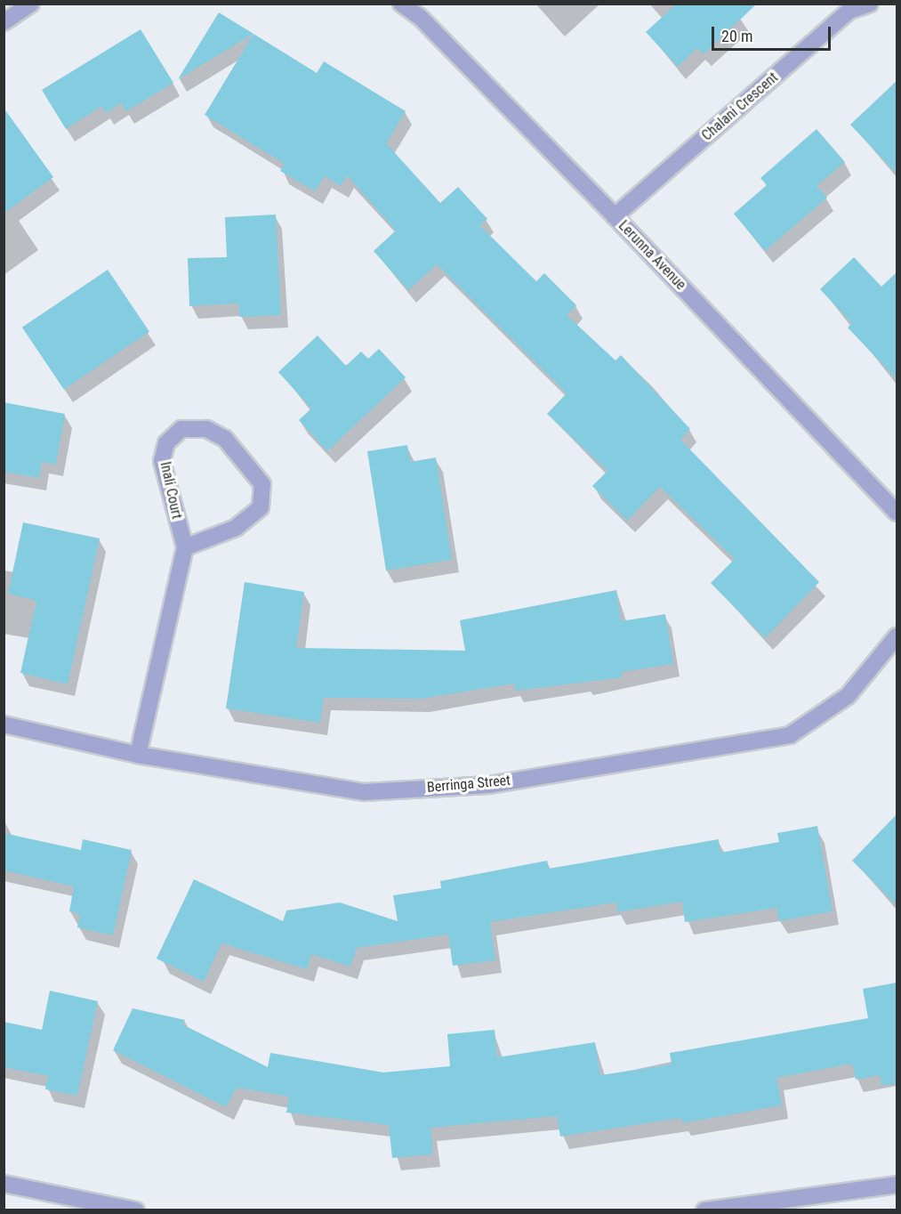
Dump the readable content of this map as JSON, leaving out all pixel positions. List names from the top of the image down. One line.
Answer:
{"streets":{"street":["Chalani Crescent","Lerunna Avenue","Inali Court","Berringa Street"]},"crossings":[["Chalani Crescent","Lerunna Avenue"],["Inali Court","Berringa Street"]],"scale_bar":"20 m"}
